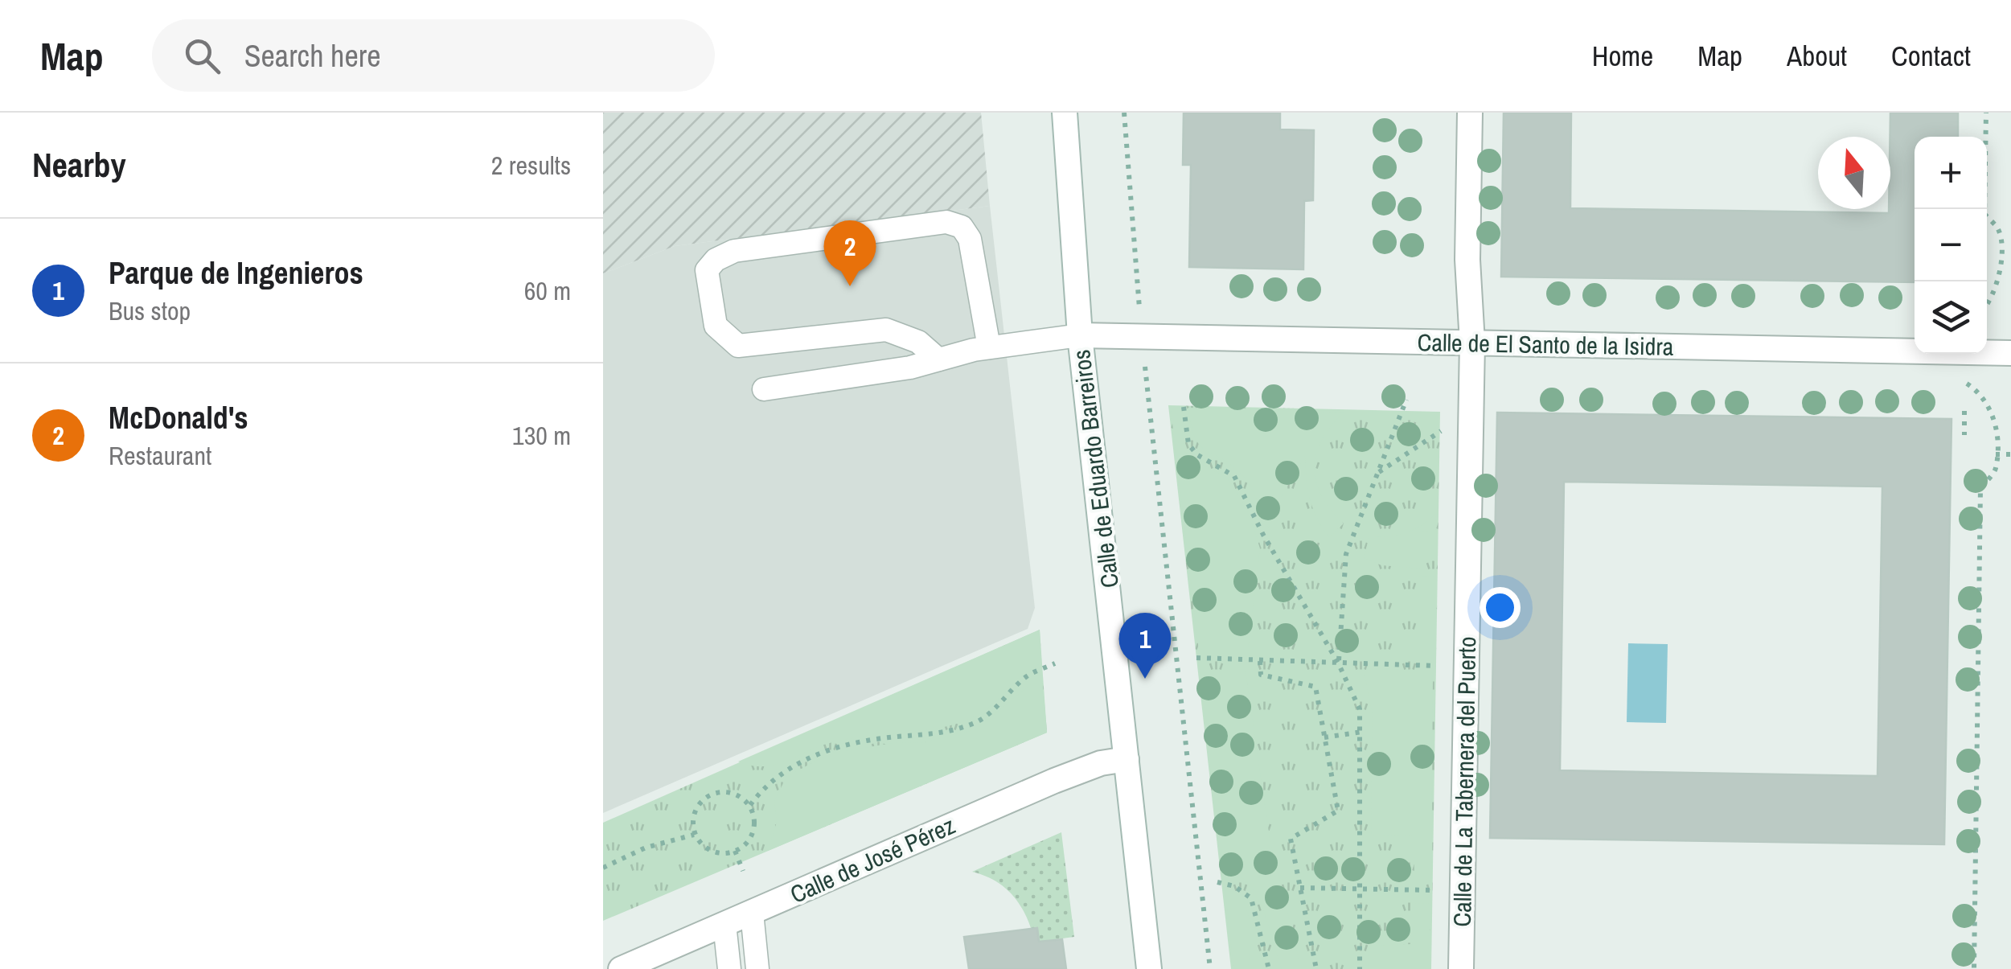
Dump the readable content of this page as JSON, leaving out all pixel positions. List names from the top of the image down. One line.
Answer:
{"streets":{"street":["Calle de El Santo de la Isidra","Calle de Eduardo Barreiros","Calle de La Tabernera del Puerto","Calle de José Pérez"]},"crossings":[["Calle de El Santo de la Isidra","Calle de Eduardo Barreiros"],["Calle de El Santo de la Isidra","Calle de La Tabernera del Puerto"],["Calle de Eduardo Barreiros","Calle de José Pérez"]],"north":"top","page":{"header":"Map","search":"Search here","nav":["Home","Map","About","Contact"],"heading":["Nearby","2 results"],"map_buttons":["+","−"],"list":[{"mark":"1","name":"Parque de Ingenieros","note":"Bus stop","value":"60 m"},{"mark":"2","name":"McDonald's","note":"Restaurant","value":"130 m"}],"pins":["2","1"]}}
